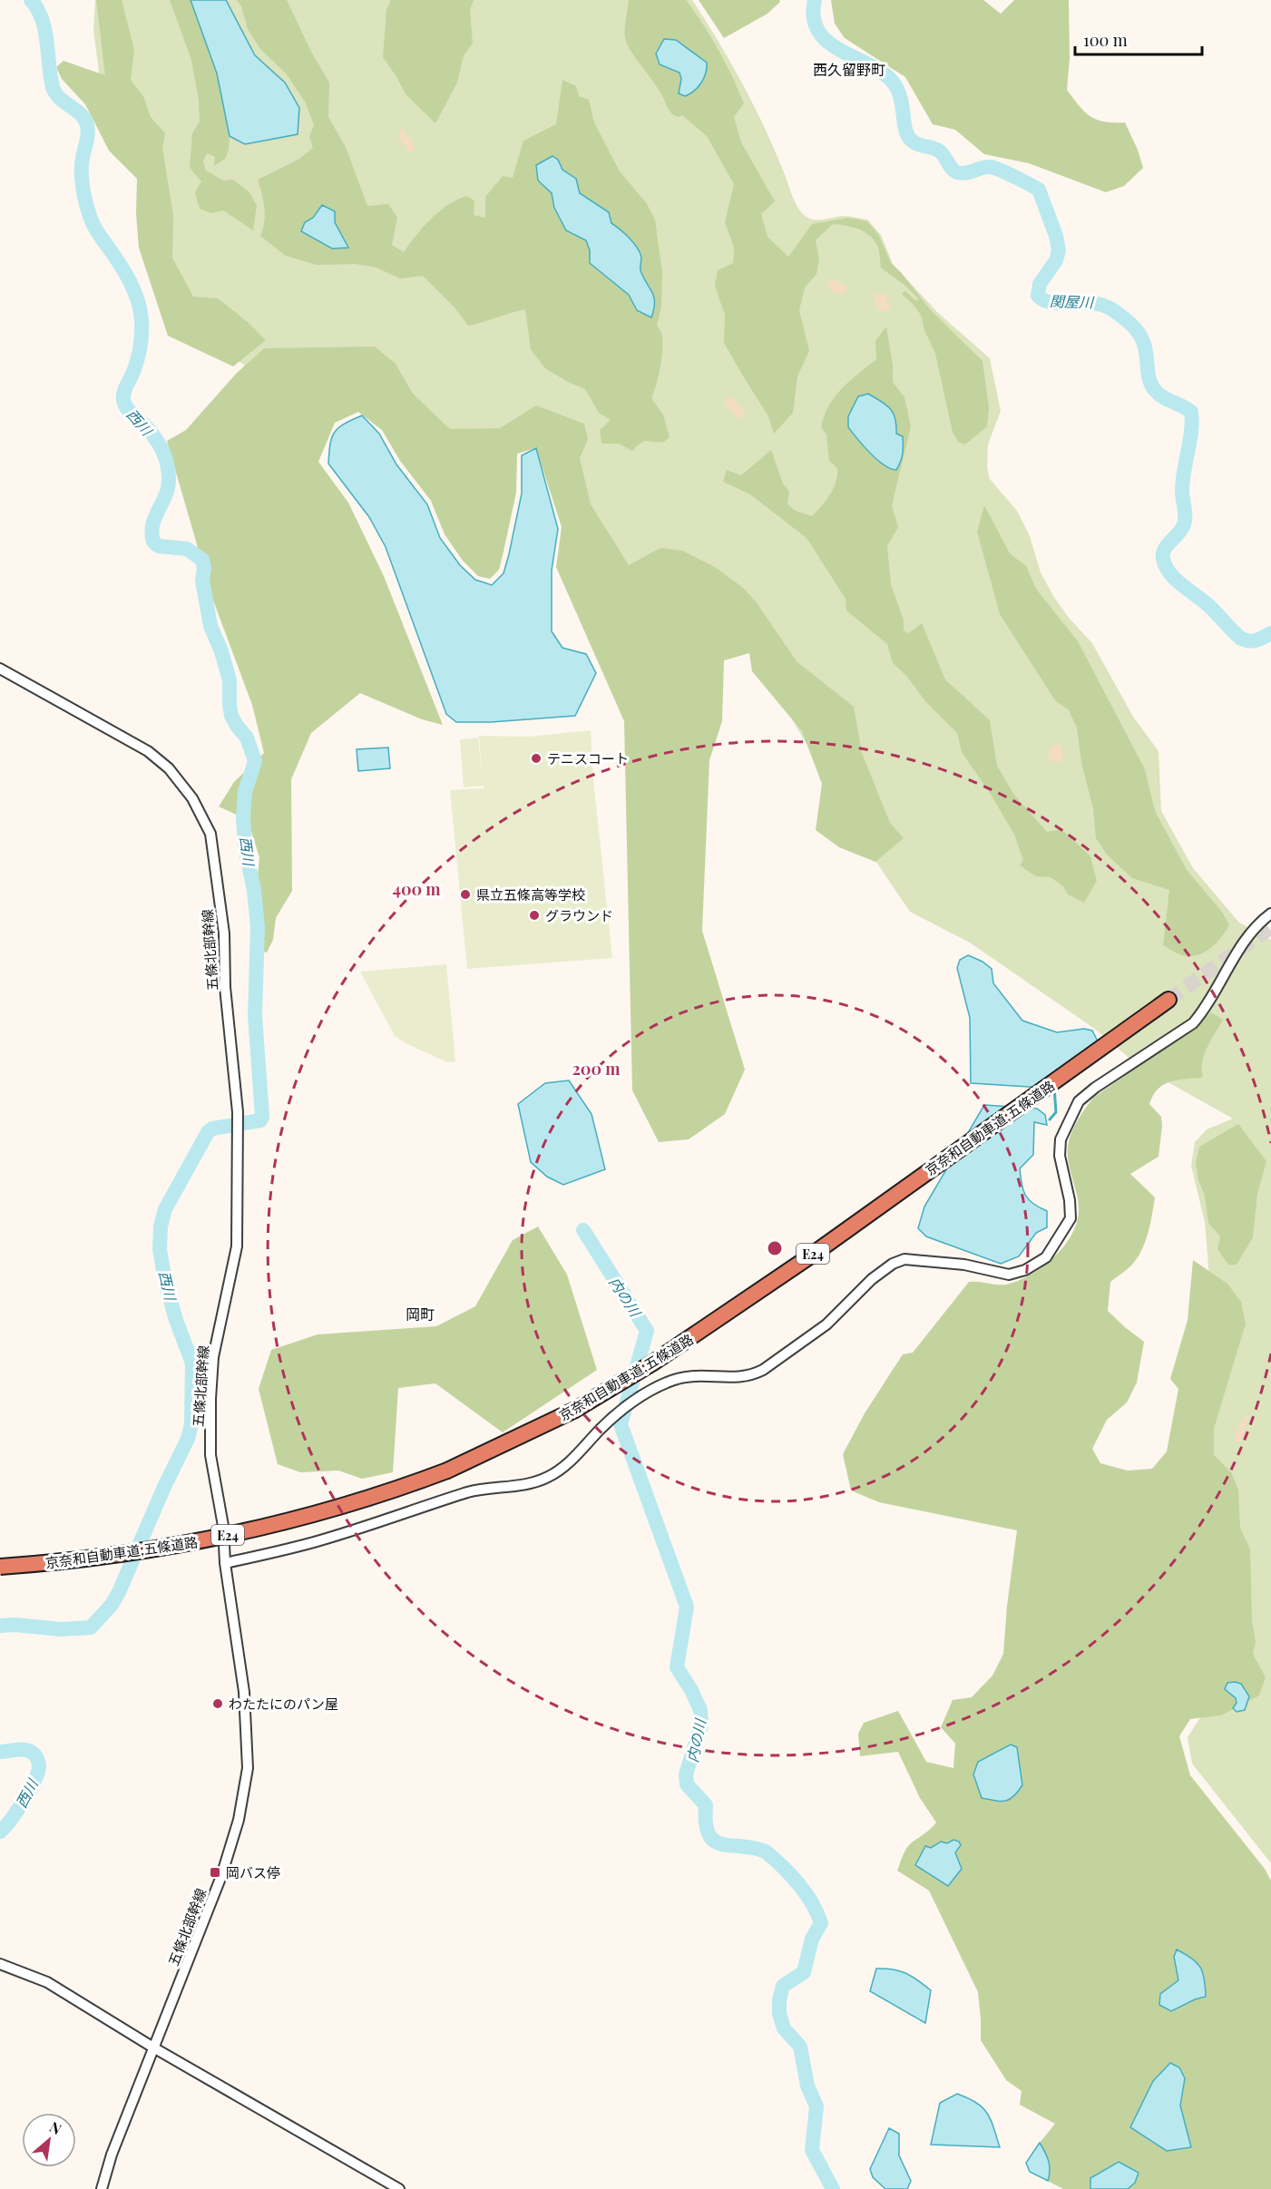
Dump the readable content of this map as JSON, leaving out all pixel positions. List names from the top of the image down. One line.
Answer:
{"streets":{"highway":["京奈和自動車道;五條道路","E24"],"street":["五條北部幹線"]},"districts":["西久留野町","岡町"],"water":["関屋川","西川","内の川"],"places":{"other":["テニスコート","県立五條高等学校","グラウンド","わたたにのパン屋"],"transit":["岡バス停"]},"scale_bar":"100 m","north":"top right","rings":["400 m","200 m"]}
